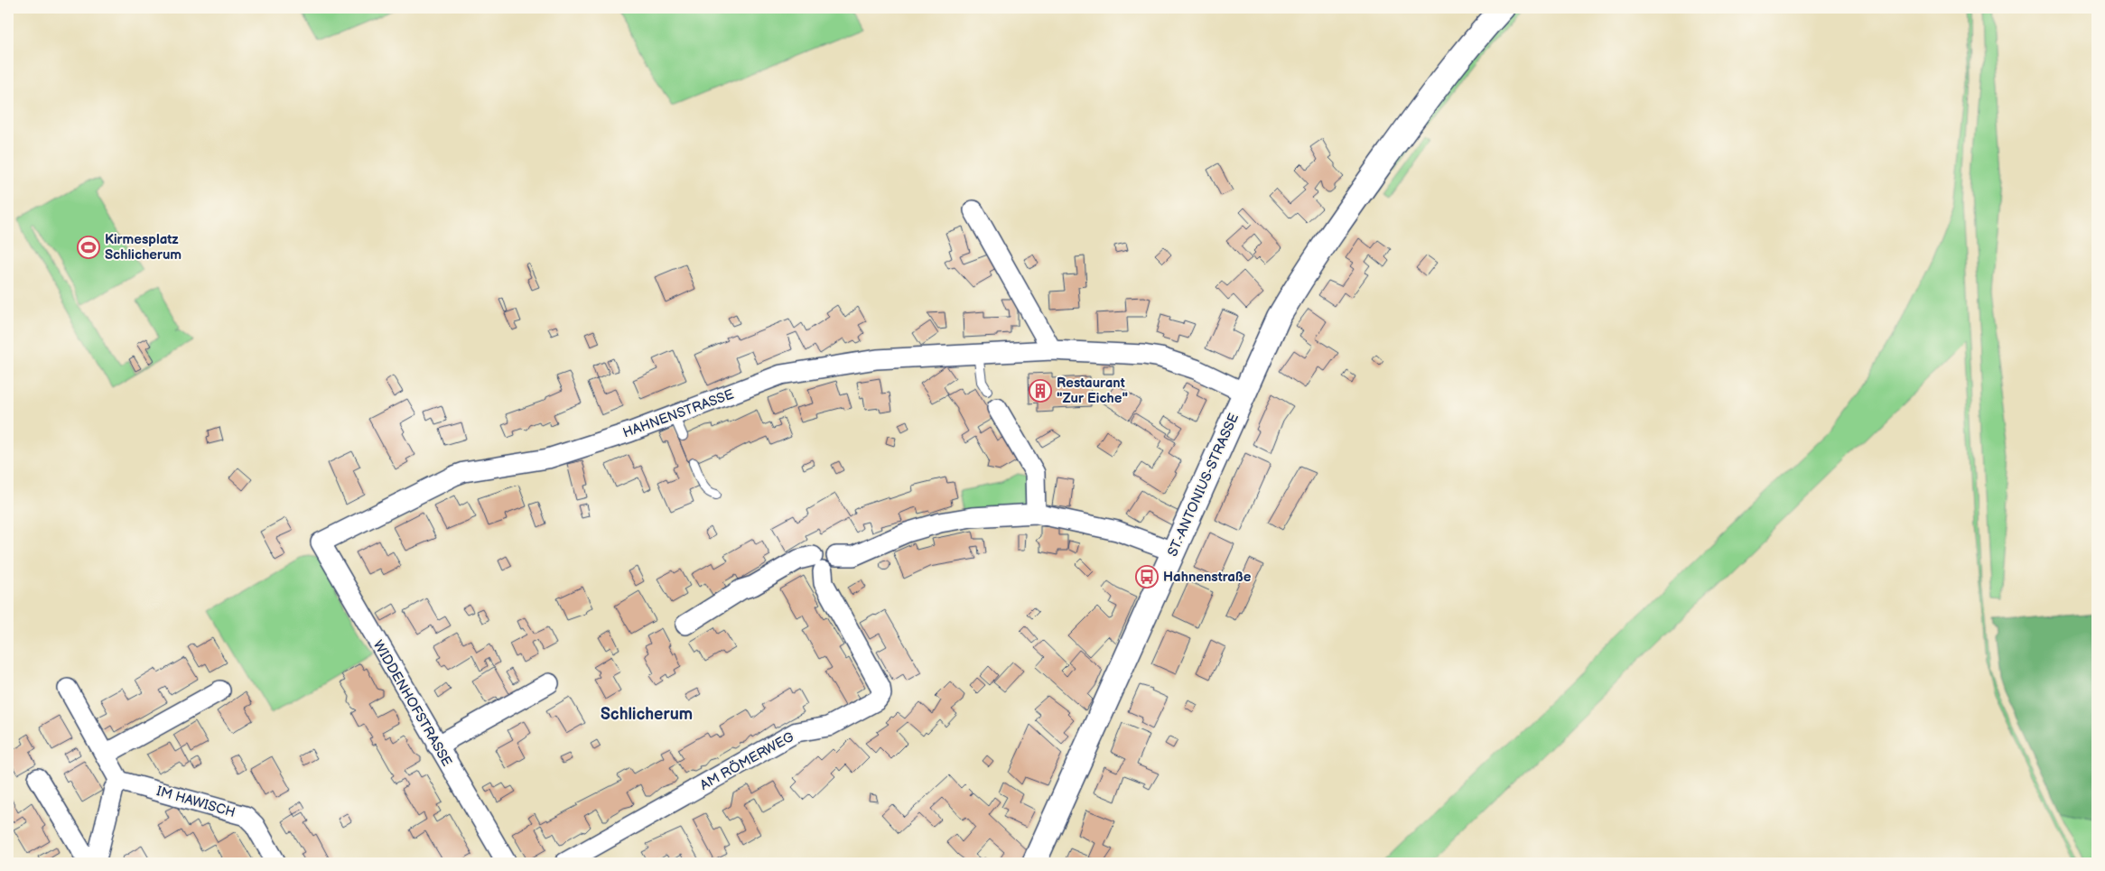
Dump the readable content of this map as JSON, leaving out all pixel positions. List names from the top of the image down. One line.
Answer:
{"streets":{"street":["HAHNENSTRASSE","ST.-ANTONIUS-STRASSE","WIDDENHOFSTRASSE","AM RÖMERWEG","IM HAWISCH"]},"crossings":[["HAHNENSTRASSE","ST.-ANTONIUS-STRASSE"],["HAHNENSTRASSE","WIDDENHOFSTRASSE"]],"districts":["Schlicherum"],"places":{"sports":["Kirmesplatz Schlicherum"],"building":["Restaurant \"Zur Eiche\""],"bus stop":["Hahnenstraße"]}}
